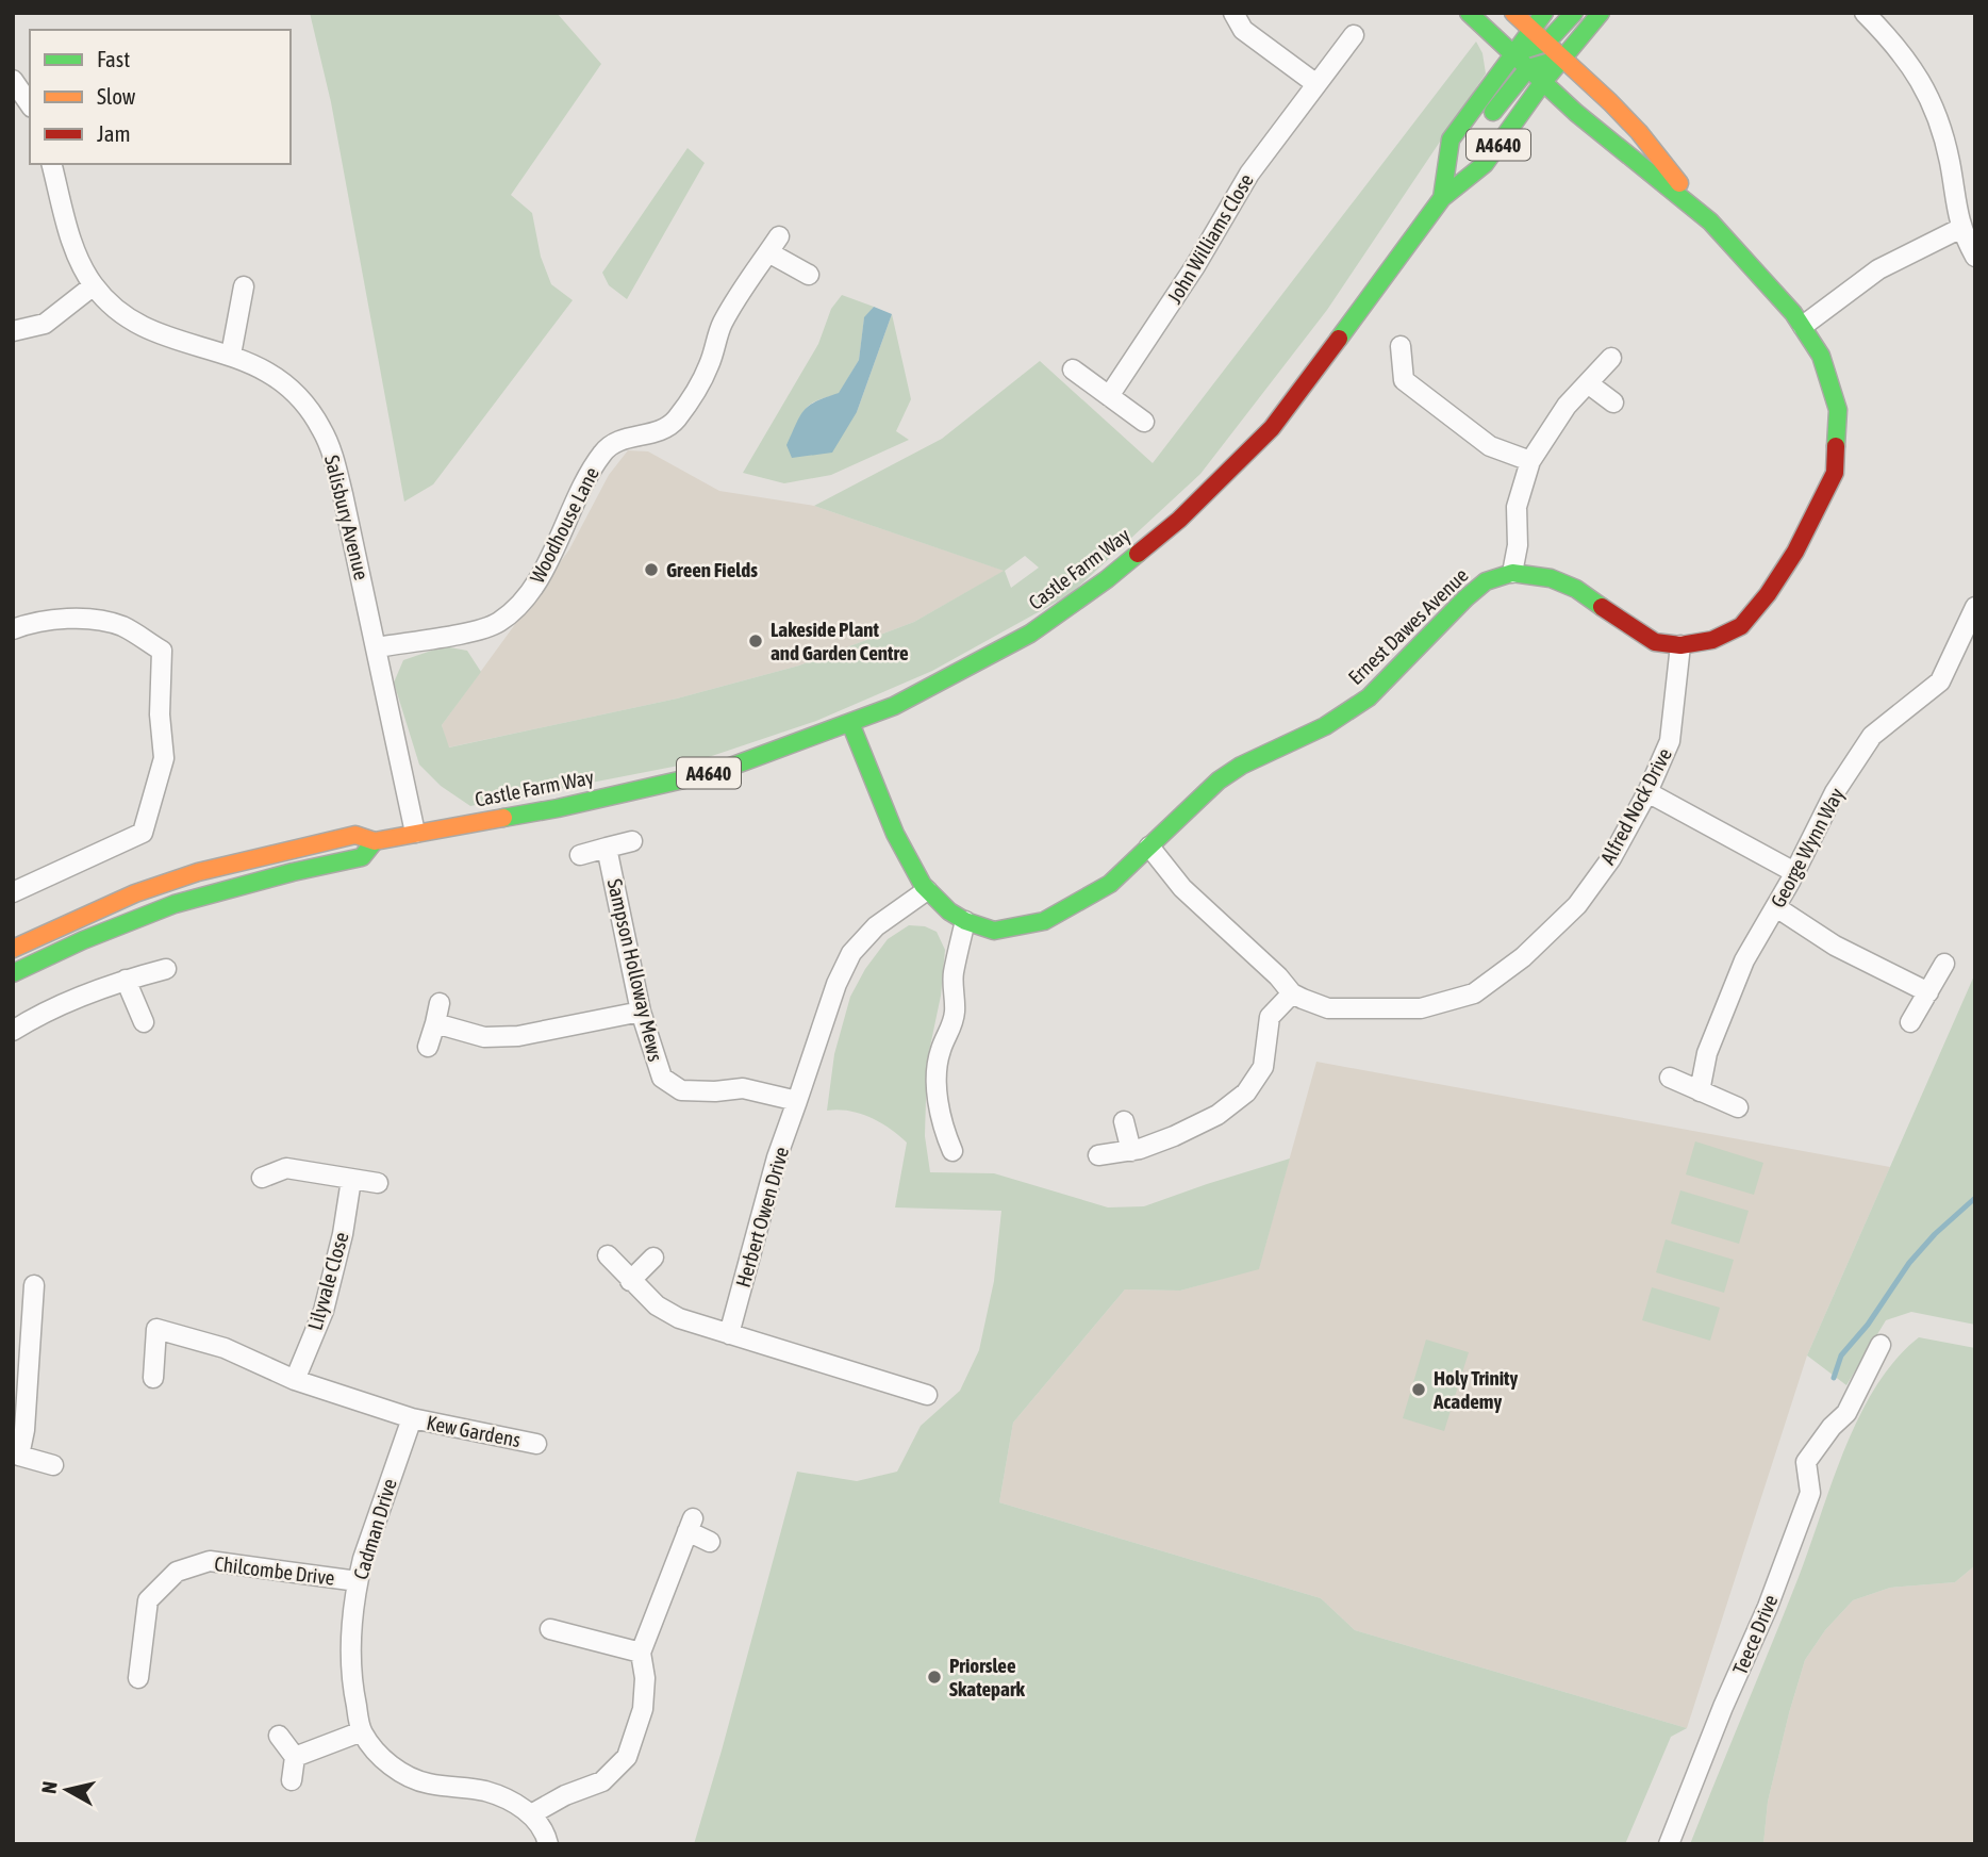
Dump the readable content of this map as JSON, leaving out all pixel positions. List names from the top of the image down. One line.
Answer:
{"streets":{"main road":["A4640","Castle Farm Way","Ernest Dawes Avenue"],"street":["John Williams Close","Salisbury Avenue","Woodhouse Lane","Alfred Nock Drive","George Wynn Way","Sampson Holloway Mews","Herbert Owen Drive","Lilyvale Close","Kew Gardens","Cadman Drive","Chilcombe Drive","Teece Drive"]},"crossings":[["Salisbury Avenue","Woodhouse Lane"],["Salisbury Avenue","Castle Farm Way"],["Castle Farm Way","Ernest Dawes Avenue"],["Ernest Dawes Avenue","Alfred Nock Drive"],["Sampson Holloway Mews","Herbert Owen Drive"],["Kew Gardens","Cadman Drive"],["Cadman Drive","Chilcombe Drive"]],"places":["Green Fields","Lakeside Plant and Garden Centre","Holy Trinity Academy","Priorslee Skatepark"],"legend":["Fast","Slow","Jam"],"north":"left"}
